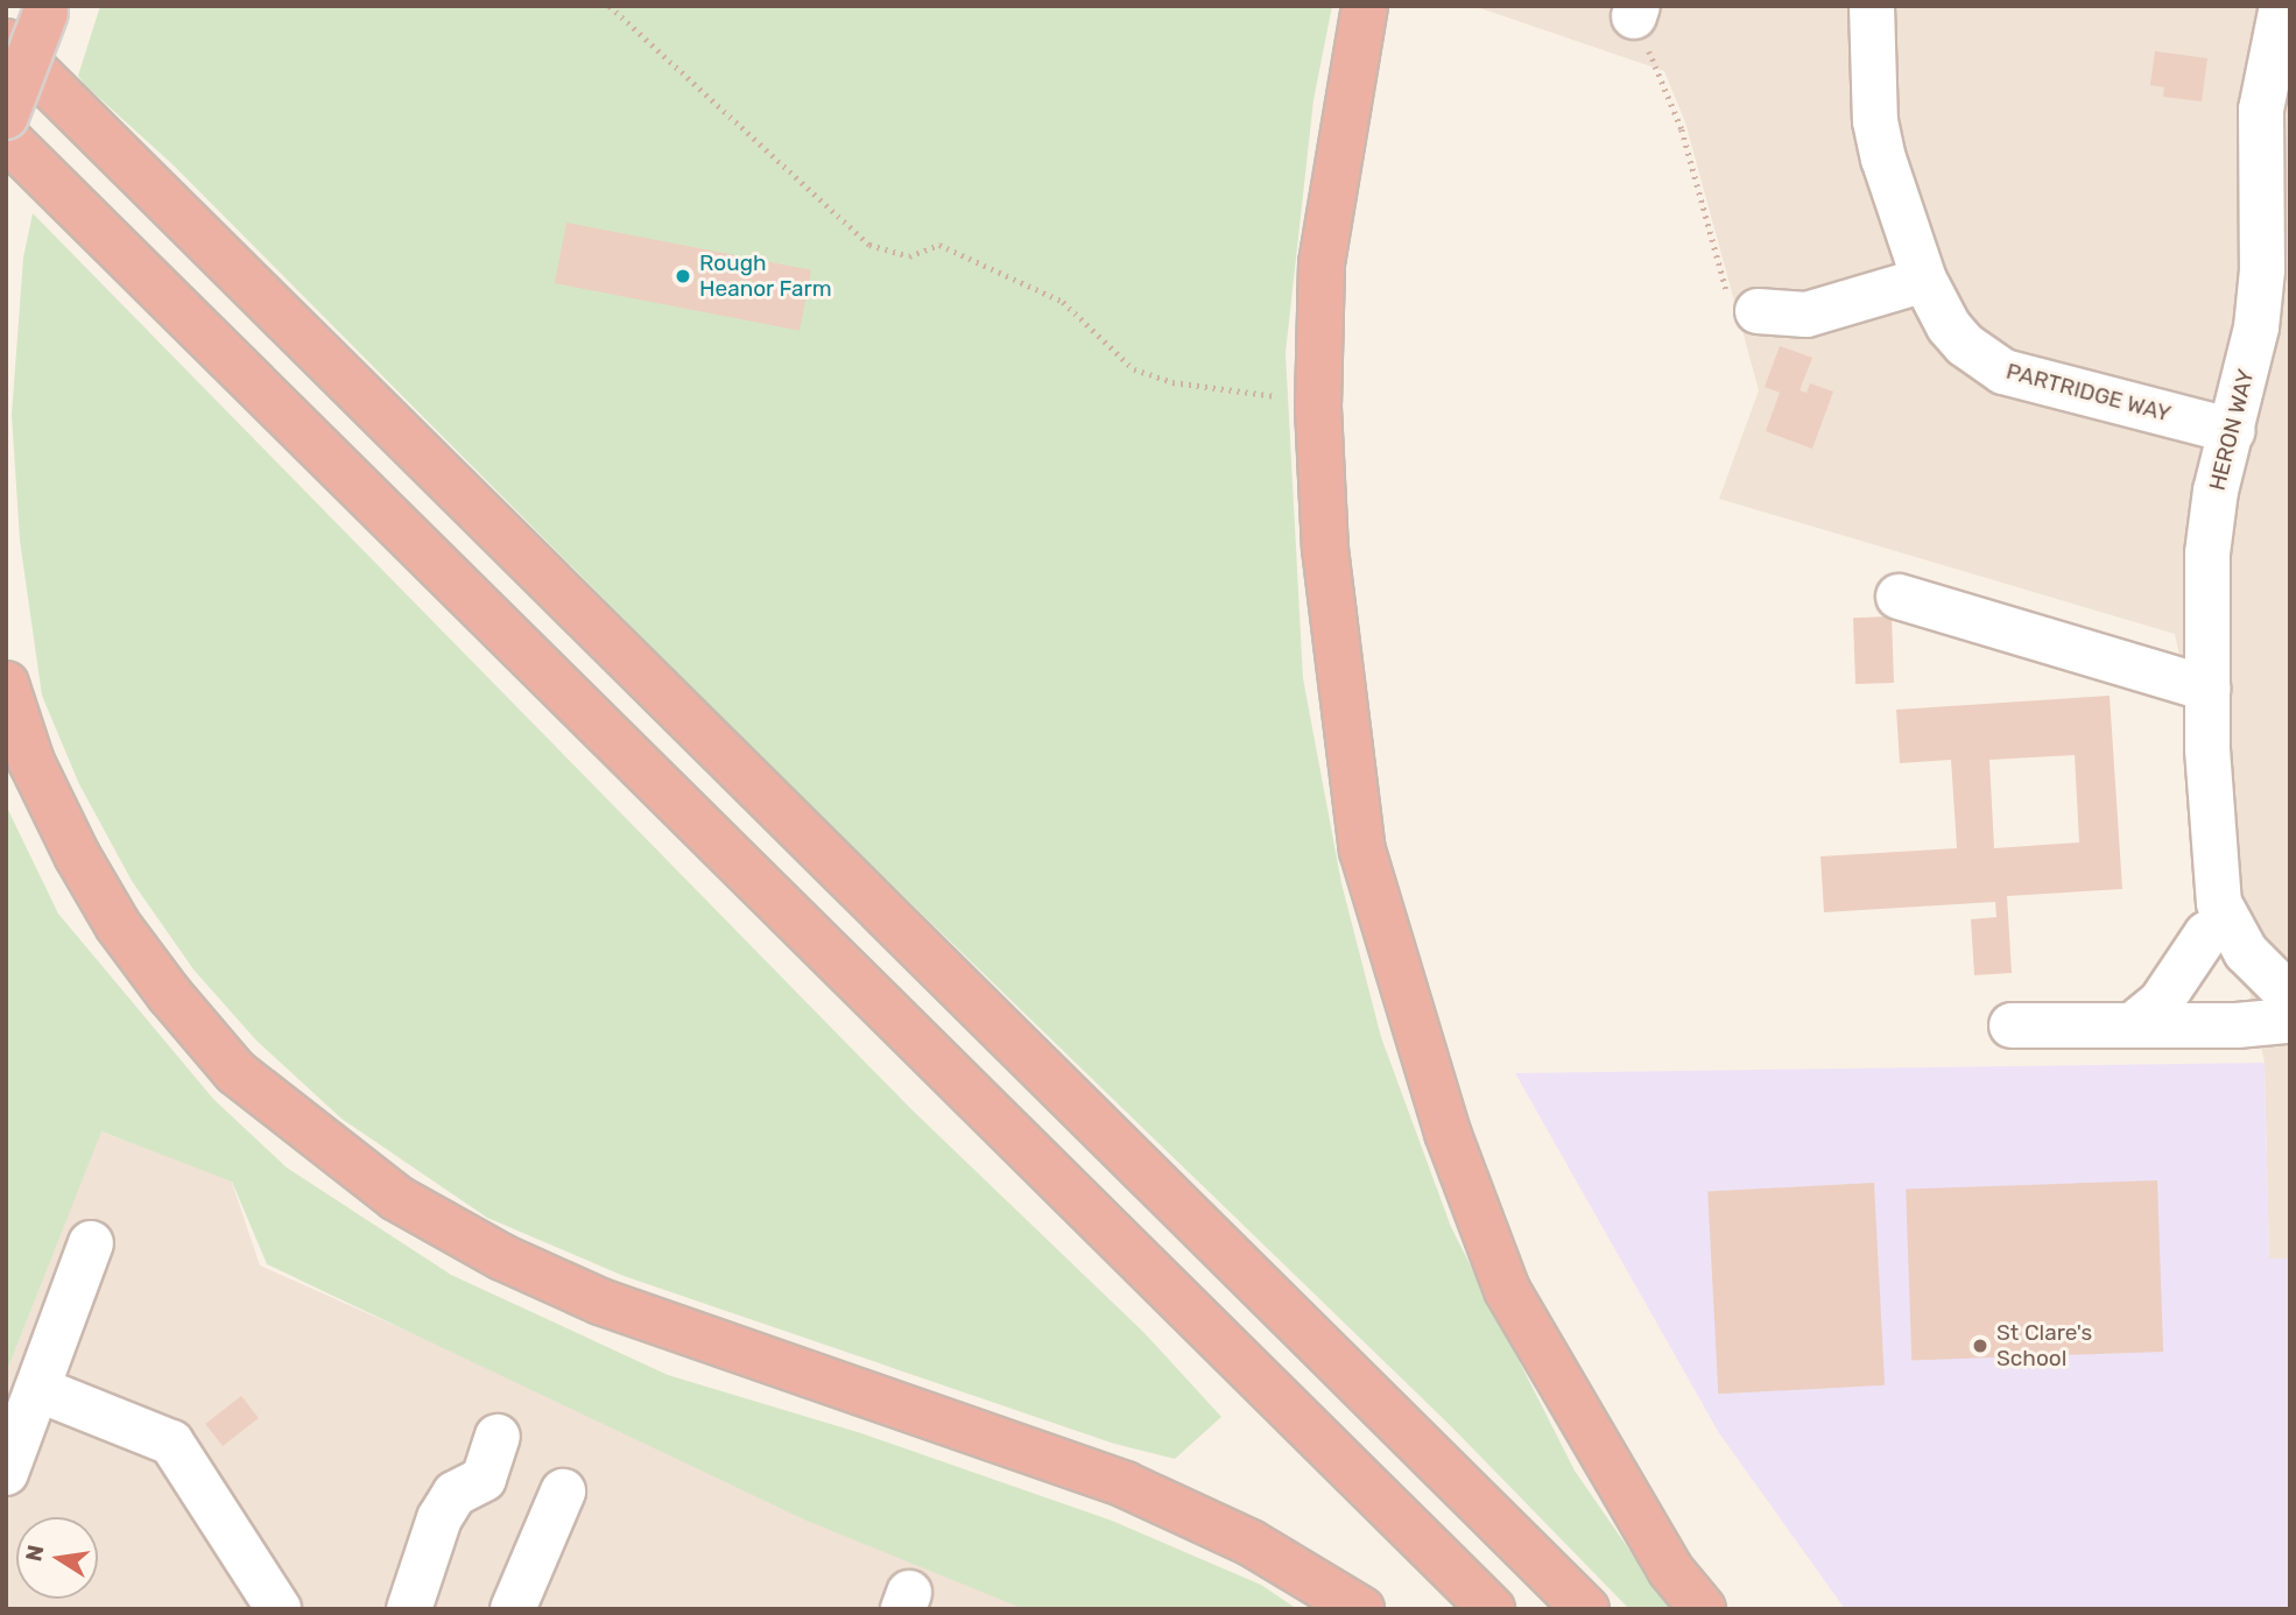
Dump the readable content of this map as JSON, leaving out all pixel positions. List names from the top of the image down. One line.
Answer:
{"streets":{"street":["PARTRIDGE WAY","HERON WAY"]},"crossings":[["PARTRIDGE WAY","HERON WAY"]],"places":["Rough Heanor Farm","St Clare's School"],"north":"left"}
